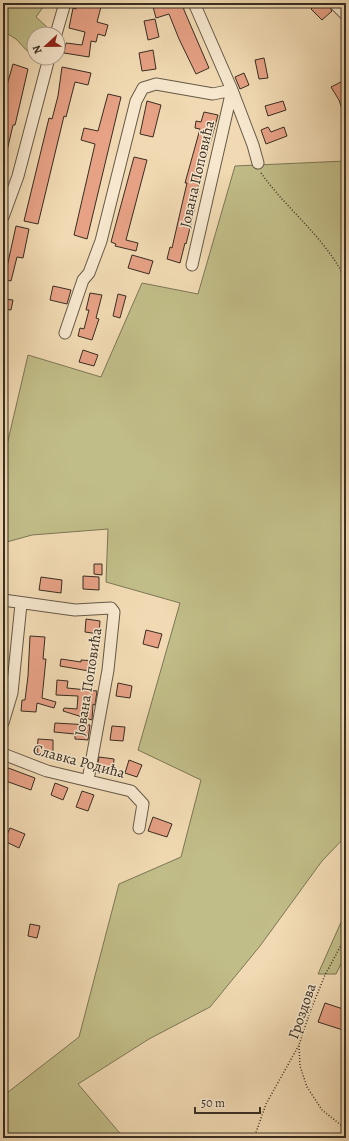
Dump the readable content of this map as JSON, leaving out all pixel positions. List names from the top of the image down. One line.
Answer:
{"streets":{"street":["Јована Поповића","Славка Родића"],"path":["Гроздова"]},"crossings":[["Јована Поповића","Славка Родића"]],"scale_bar":"50 m","north":"left"}
